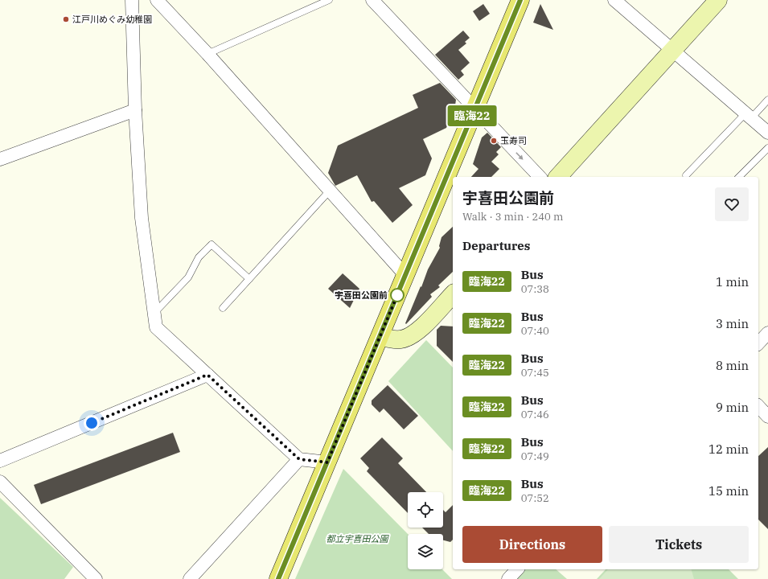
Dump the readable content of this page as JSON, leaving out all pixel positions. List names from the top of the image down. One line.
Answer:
{"parks":["都立宇喜田公園"],"places":["江戸川めぐみ幼稚園","玉寿司","宇喜田公園前"],"lines":["bus line 臨海22"],"page":{"on_map":"臨海22","heading":[["宇喜田公園前","Walk · 3 min · 240 m"],"Departures"],"list":[{"mark":"臨海22","name":"Bus","note":"07:38","value":"1 min"},{"mark":"臨海22","name":"Bus","note":"07:40","value":"3 min"},{"mark":"臨海22","name":"Bus","note":"07:45","value":"8 min"},{"mark":"臨海22","name":"Bus","note":"07:46","value":"9 min"},{"mark":"臨海22","name":"Bus","note":"07:49","value":"12 min"},{"mark":"臨海22","name":"Bus","note":"07:52","value":"15 min"}],"buttons":["Directions","Tickets"]}}
